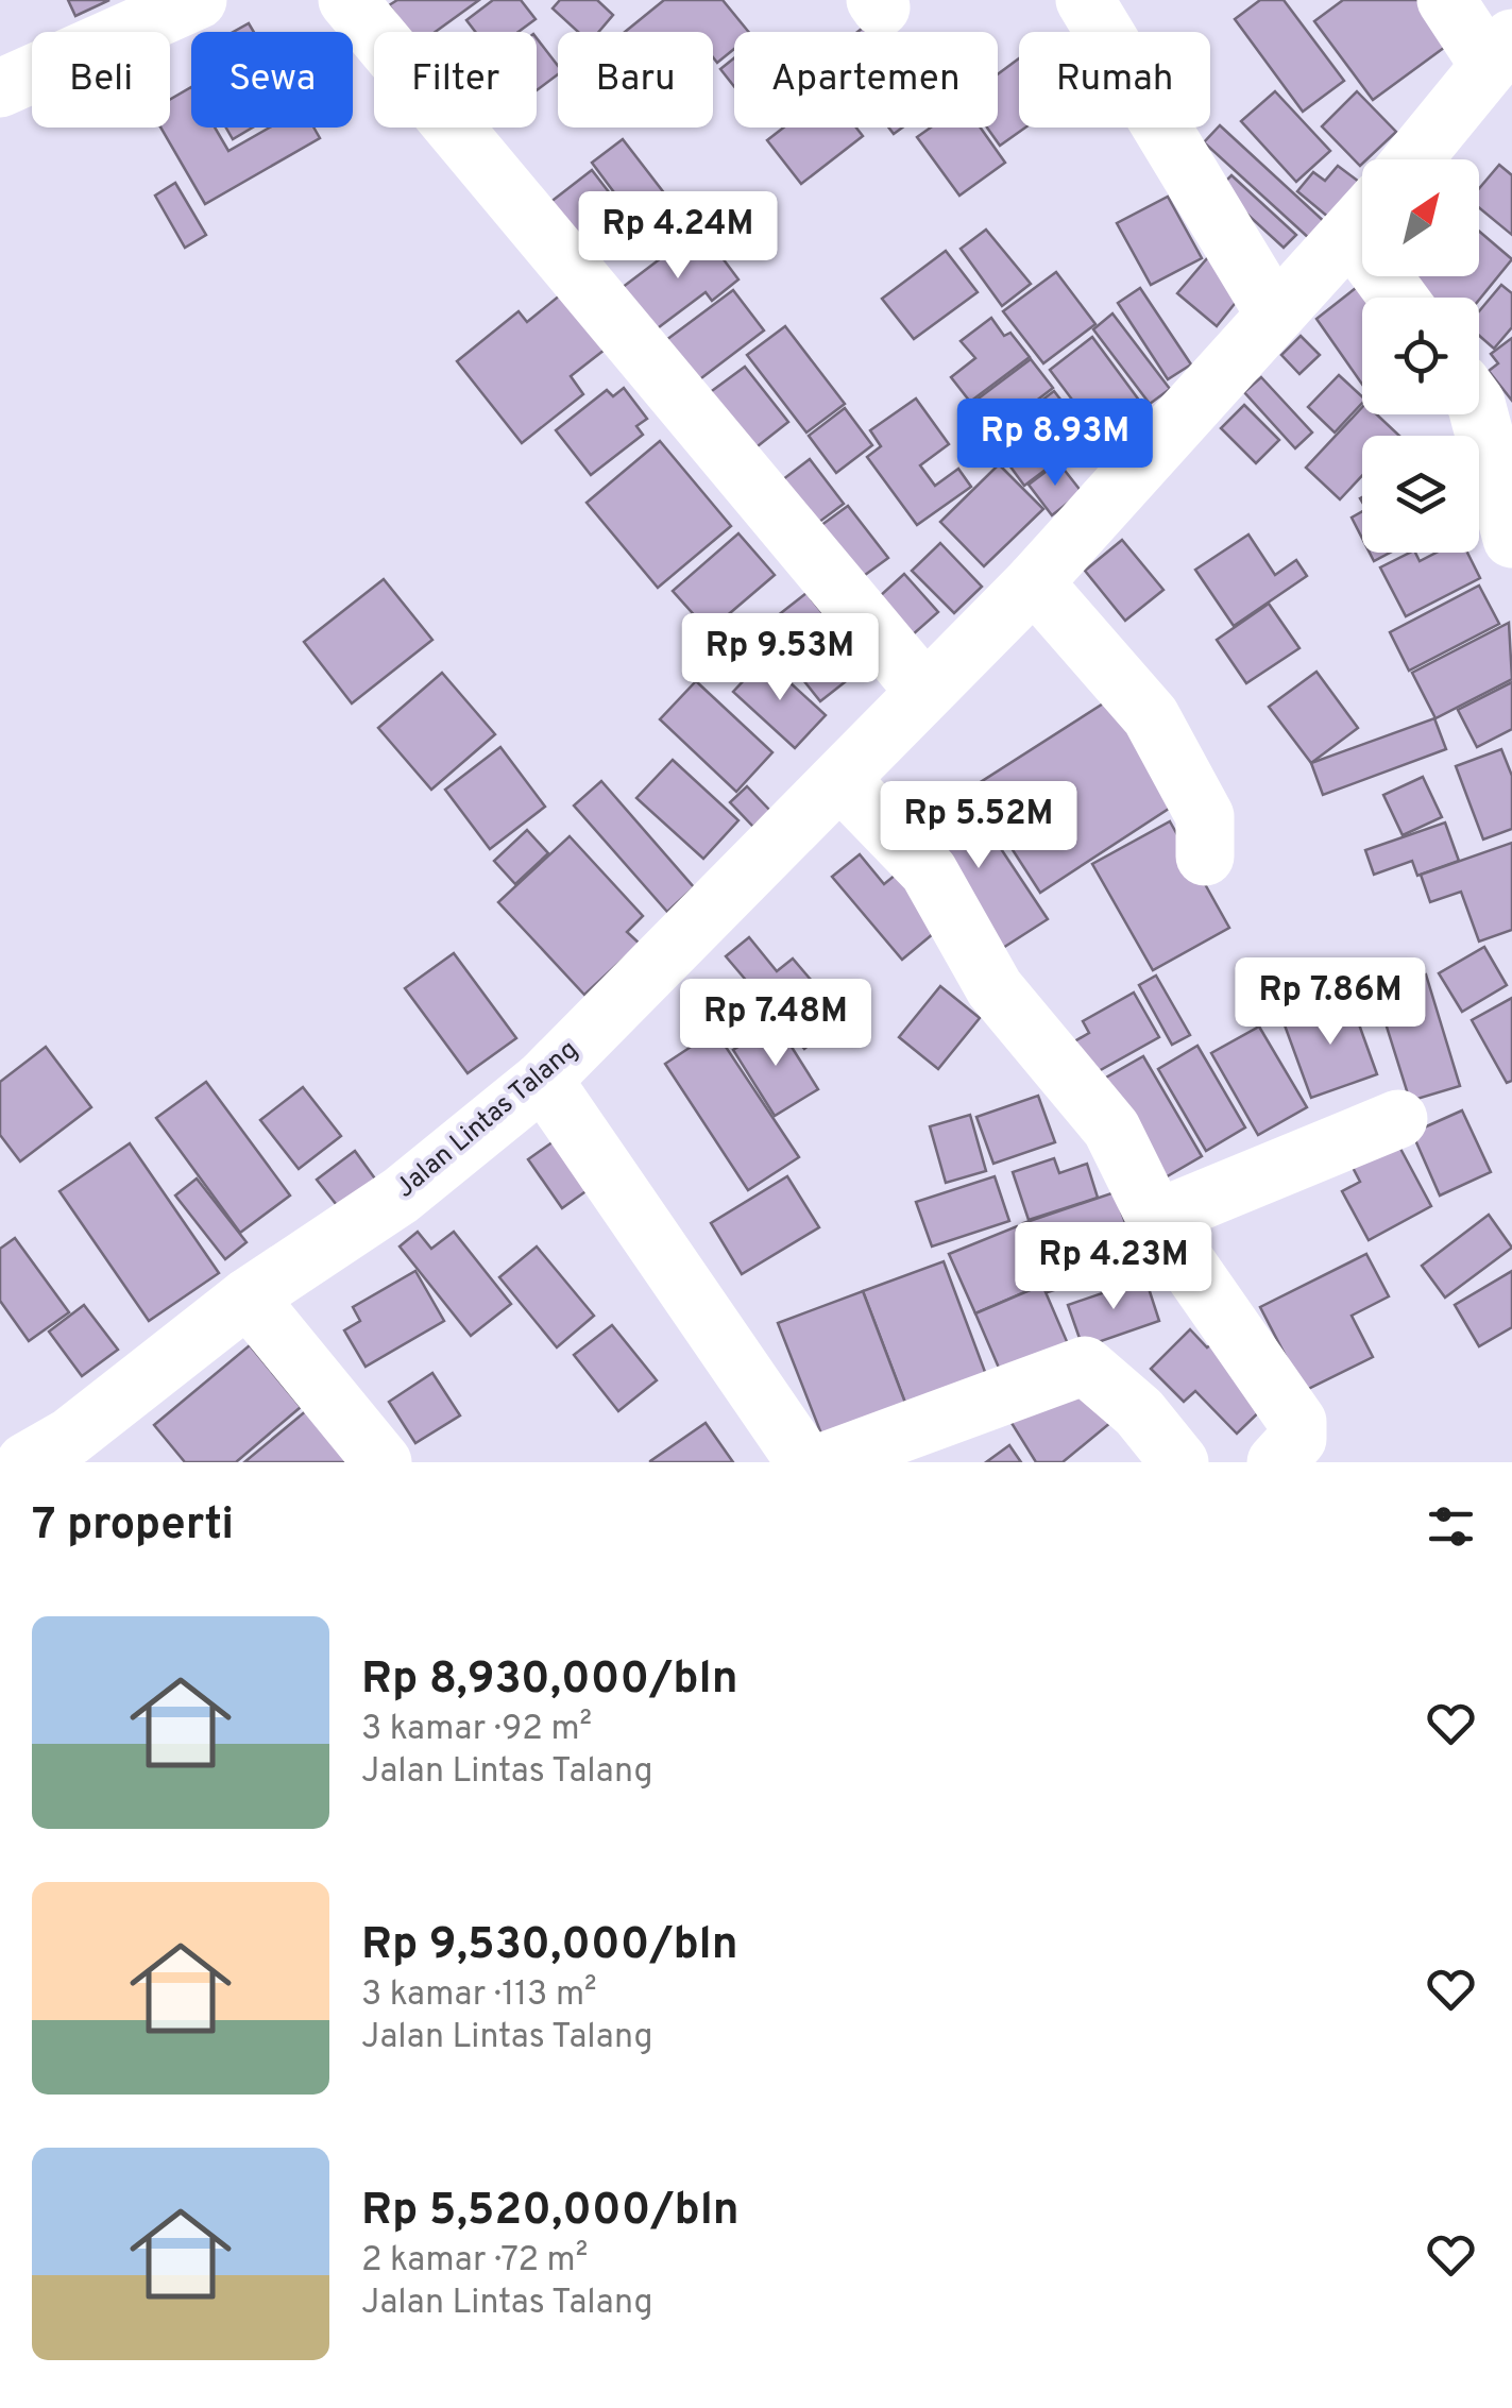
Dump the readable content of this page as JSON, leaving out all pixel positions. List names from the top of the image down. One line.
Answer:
{"streets":{"street":["Jalan Lintas Talang"]},"north":"top right","page":{"chip":["Beli","Sewa","Filter","Baru","Apartemen","Rumah"],"price":["Rp 4.24M","Rp 8.93M","Rp 9.53M","Rp 5.52M","Rp 7.86M","Rp 7.48M","Rp 4.23M"],"heading":"7 properti","list":[{"name":"Rp 8,930,000/bln","note":"3 kamar · 92 m² · Jalan Lintas Talang"},{"name":"Rp 9,530,000/bln","note":"3 kamar · 113 m² · Jalan Lintas Talang"},{"name":"Rp 5,520,000/bln","note":"2 kamar · 72 m² · Jalan Lintas Talang"}]}}
